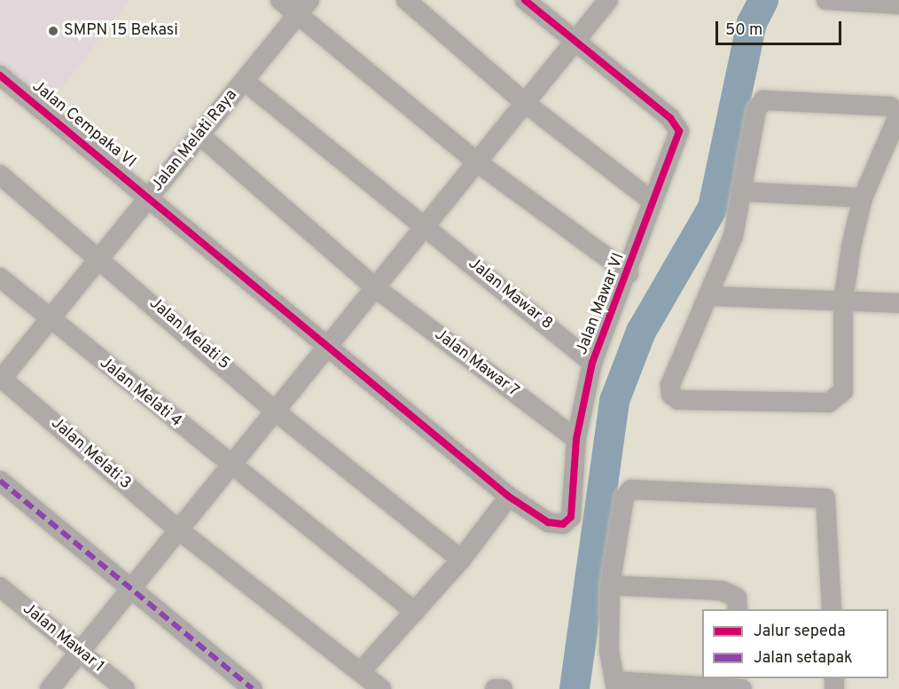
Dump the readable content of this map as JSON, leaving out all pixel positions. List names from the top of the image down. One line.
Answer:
{"streets":{"street":["Jalan Cempaka VI","Jalan Melati Raya","Jalan Mawar 8","Jalan Mawar VI","Jalan Melati 5","Jalan Mawar 7","Jalan Melati 4","Jalan Melati 3","Jalan Mawar 1"]},"crossings":[["Jalan Cempaka VI","Jalan Melati Raya"],["Jalan Cempaka VI","Jalan Mawar VI"],["Jalan Melati Raya","Jalan Mawar 8"],["Jalan Melati Raya","Jalan Melati 5"],["Jalan Melati Raya","Jalan Mawar 7"],["Jalan Melati Raya","Jalan Melati 4"],["Jalan Melati Raya","Jalan Melati 3"],["Jalan Mawar 8","Jalan Mawar VI"],["Jalan Mawar VI","Jalan Mawar 7"]],"places":["SMPN 15 Bekasi"],"legend":["Jalur sepeda","Jalan setapak"],"scale_bar":"50 m"}
